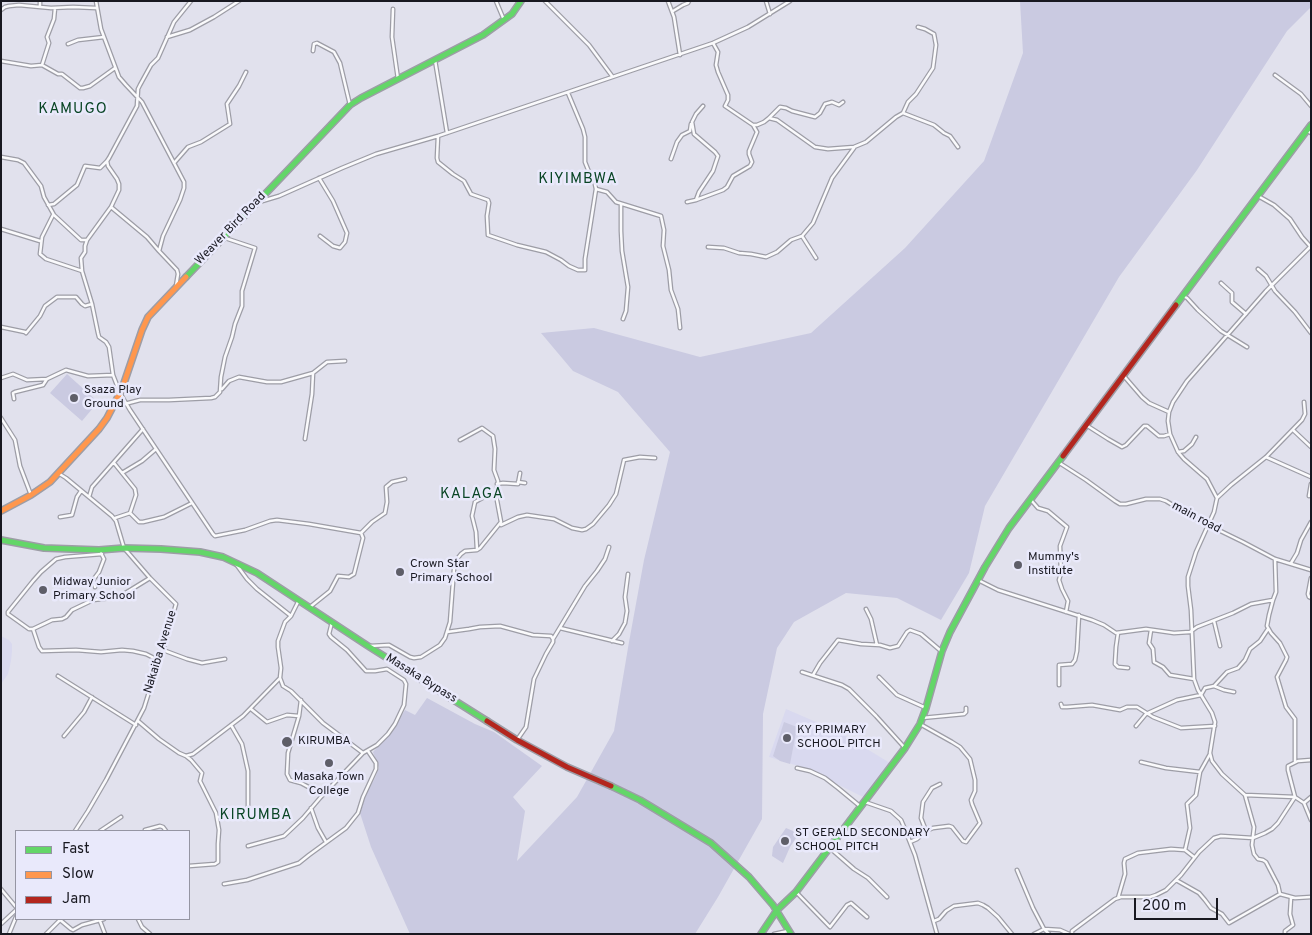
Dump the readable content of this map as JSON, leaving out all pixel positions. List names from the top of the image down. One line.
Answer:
{"streets":{"main road":["Weaver Bird Road","Masaka Bypass"],"street":["main road","Nakaiba Avenue"]},"crossings":[["Nakaiba Avenue","Masaka Bypass"]],"districts":["KAMUGO","KIYIMBWA","KALAGA","KIRUMBA"],"places":["Ssaza Play Ground","Mummy's Institute","Crown Star Primary School","Midway Junior Primary School","KY PRIMARY SCHOOL PITCH","KIRUMBA","Masaka Town College","ST GERALD SECONDARY SCHOOL PITCH"],"legend":["Fast","Slow","Jam"],"scale_bar":"200 m"}
